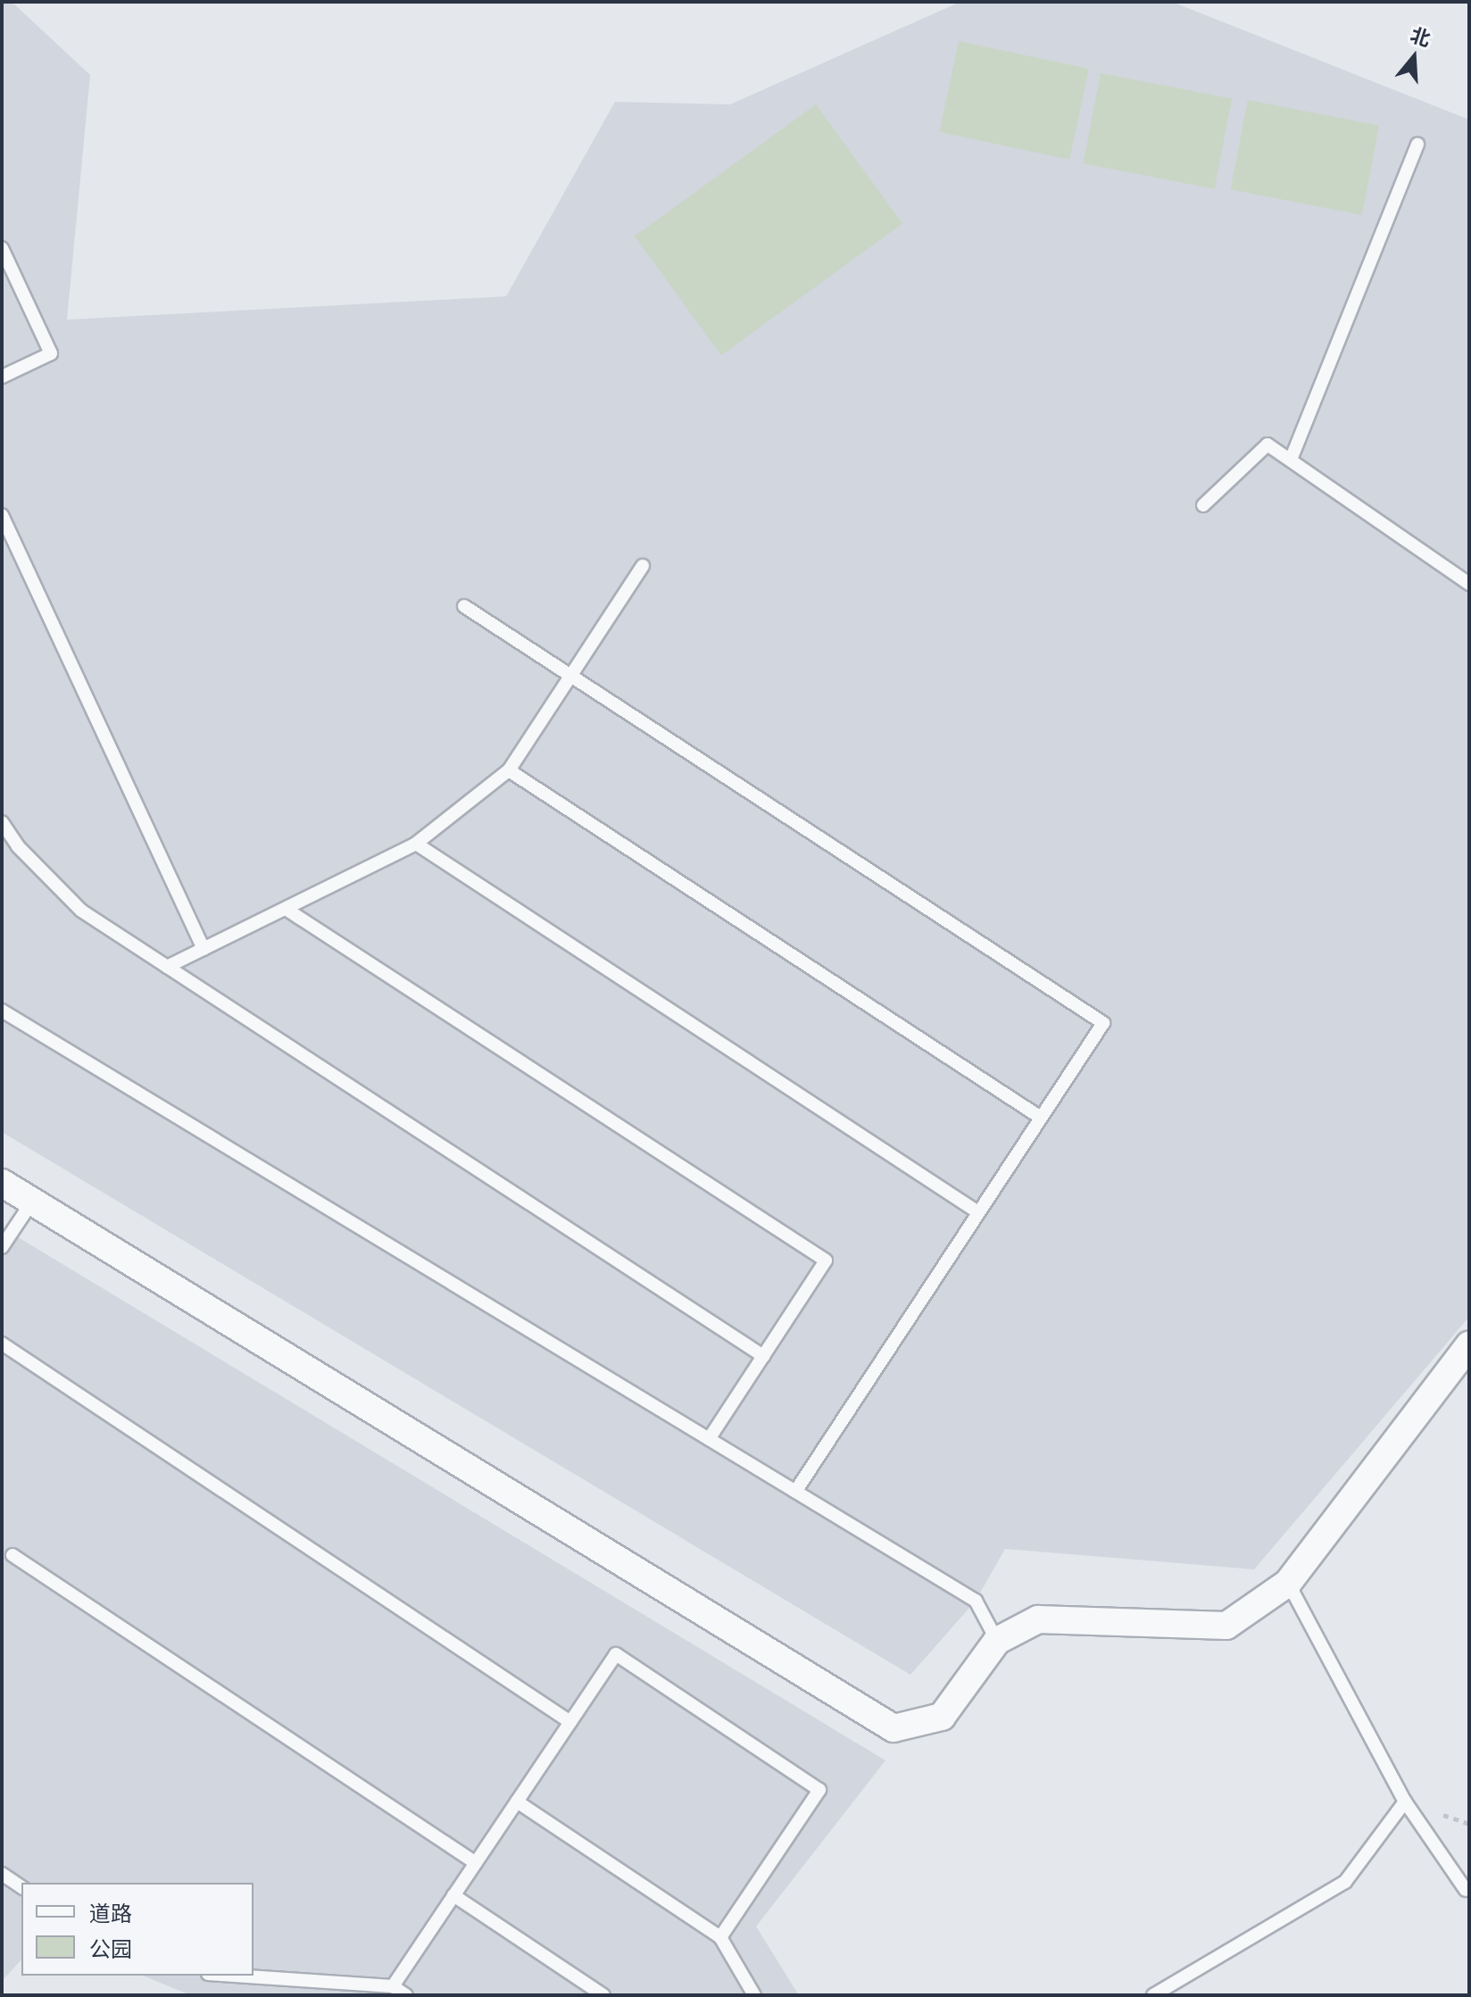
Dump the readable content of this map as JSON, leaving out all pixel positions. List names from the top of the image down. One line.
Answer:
{"legend":["道路","公园"],"north":"top"}
